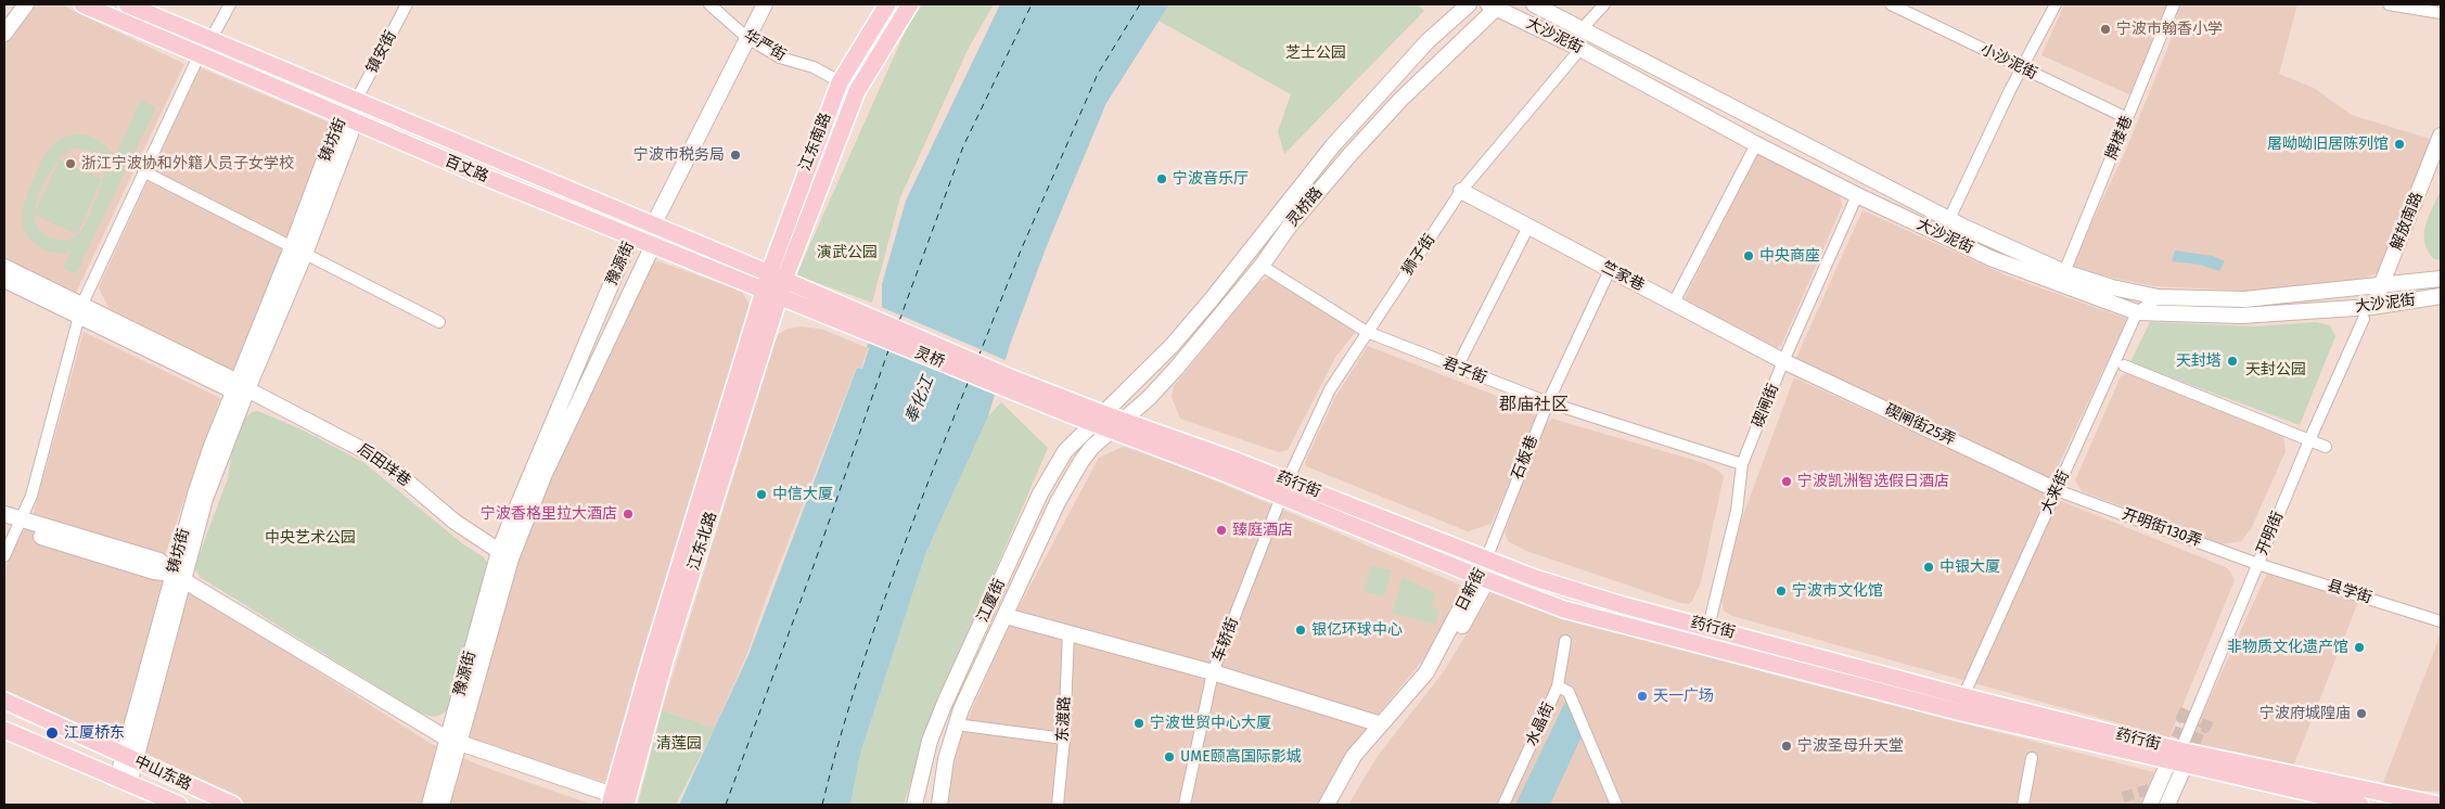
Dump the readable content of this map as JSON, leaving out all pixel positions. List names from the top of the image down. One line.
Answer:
{"streets":{"main road":["江东南路","百丈路","灵桥","药行街","江东北路","中山东路"],"street":["大沙泥街","华严街","镇安街","小沙泥街","牌楼巷","铸坊街","灵桥路","解放南路","狮子街","豫源街","竺家巷","君子街","碶闸街","碶闸街25弄","石板巷","后田垟巷","大来街","开明街130弄","开明街","日新街","县学街","江厦街","车轿街","东渡路","水晶街"]},"crossings":[["大沙泥街","牌楼巷"],["大沙泥街","灵桥路"],["大沙泥街","解放南路"],["大沙泥街","狮子街"],["大沙泥街","碶闸街"],["大沙泥街","大来街"],["大沙泥街","开明街"],["华严街","江东南路"],["镇安街","铸坊街"],["镇安街","百丈路"],["小沙泥街","牌楼巷"],["铸坊街","百丈路"],["铸坊街","后田垟巷"],["铸坊街","中山东路"],["江东南路","百丈路"],["江东南路","江东北路"],["百丈路","豫源街"],["百丈路","灵桥"],["百丈路","江东北路"],["灵桥路","君子街"],["灵桥路","药行街"],["灵桥路","江厦街"],["解放南路","开明街"],["狮子街","竺家巷"],["狮子街","君子街"],["狮子街","药行街"],["狮子街","车轿街"],["豫源街","后田垟巷"],["竺家巷","碶闸街"],["竺家巷","碶闸街25弄"],["竺家巷","石板巷"],["灵桥","药行街"],["君子街","碶闸街"],["君子街","石板巷"],["碶闸街","碶闸街25弄"],["碶闸街","药行街"],["碶闸街25弄","大来街"],["碶闸街25弄","开明街130弄"],["石板巷","药行街"],["石板巷","日新街"],["药行街","大来街"],["药行街","开明街"],["药行街","日新街"],["药行街","江厦街"],["药行街","车轿街"],["大来街","开明街130弄"],["开明街130弄","开明街"],["开明街130弄","县学街"],["开明街","县学街"]],"districts":["郡庙社区"],"water":["奉化江"],"parks":["芝士公园","演武公园","天封公园","中央艺术公园","清莲园"],"places":["宁波市翰香小学","屠呦呦旧居陈列馆","宁波市税务局","浙江宁波协和外籍人员子女学校","宁波音乐厅","中央商座","天封塔","宁波凯洲智选假日酒店","中信大厦","宁波香格里拉大酒店","臻庭酒店","中银大厦","宁波市文化馆","银亿环球中心","非物质文化遗产馆","天一广场","宁波府城隍庙","宁波世贸中心大厦","江厦桥东","宁波圣母升天堂","UME颐高国际影城"]}
